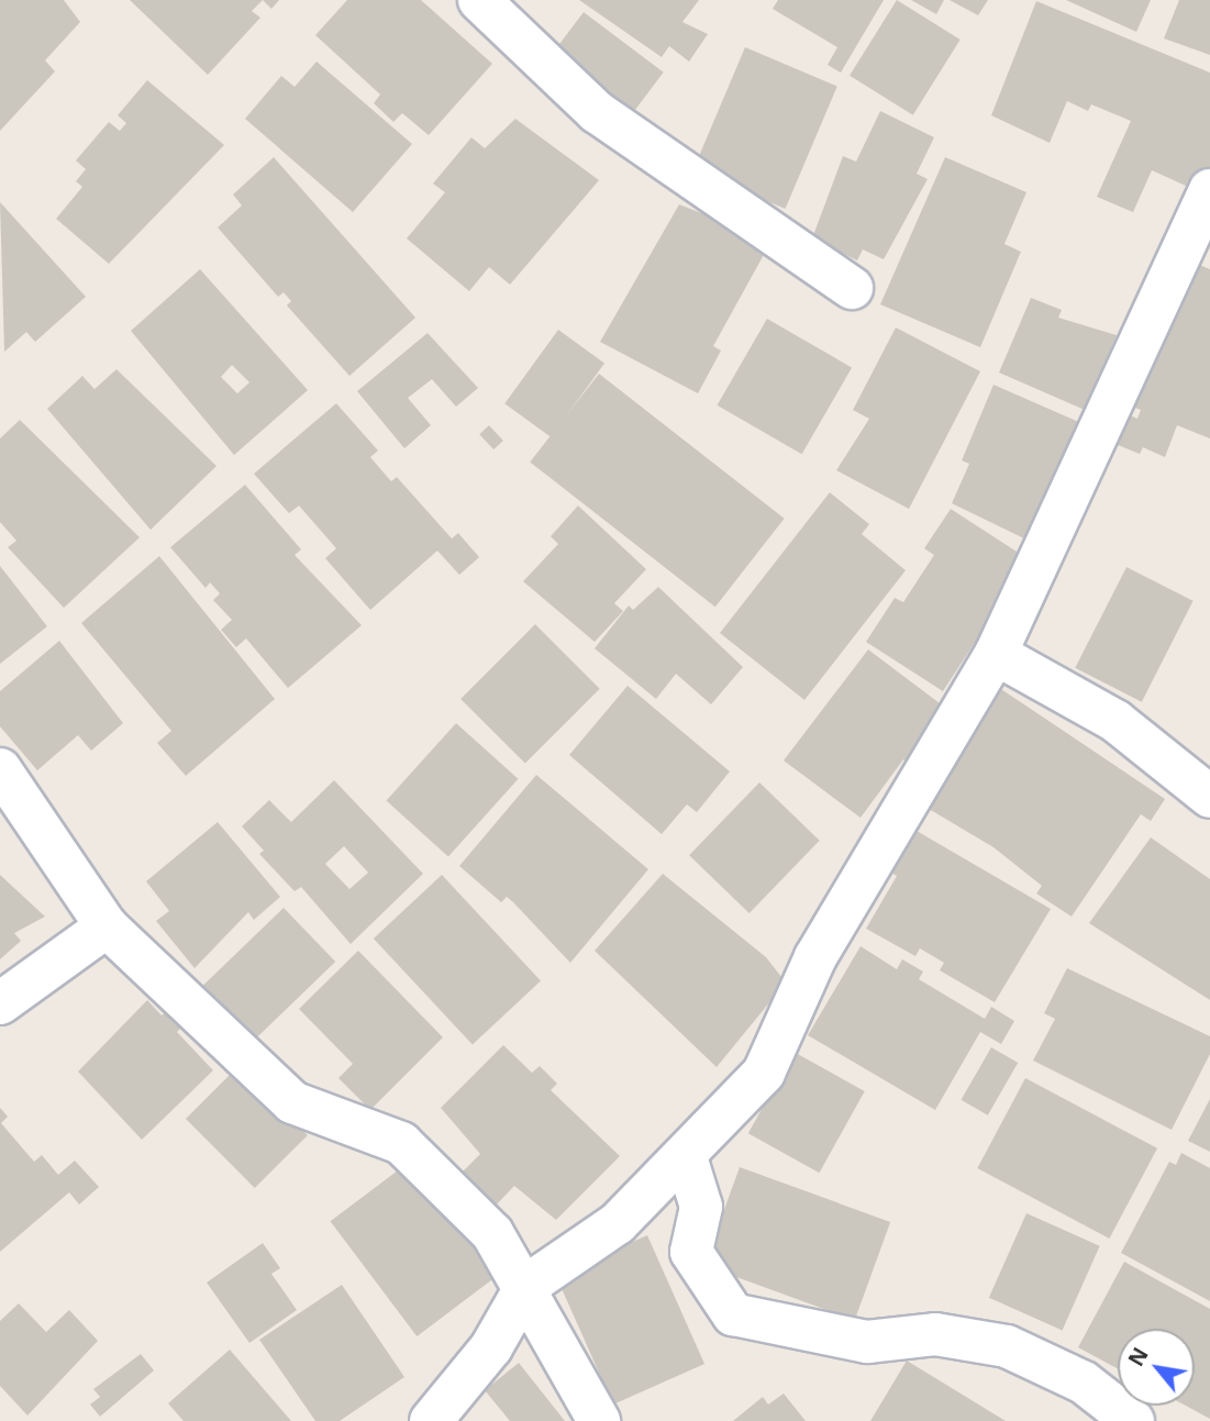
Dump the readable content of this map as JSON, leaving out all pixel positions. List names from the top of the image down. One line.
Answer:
{"north":"top left"}
